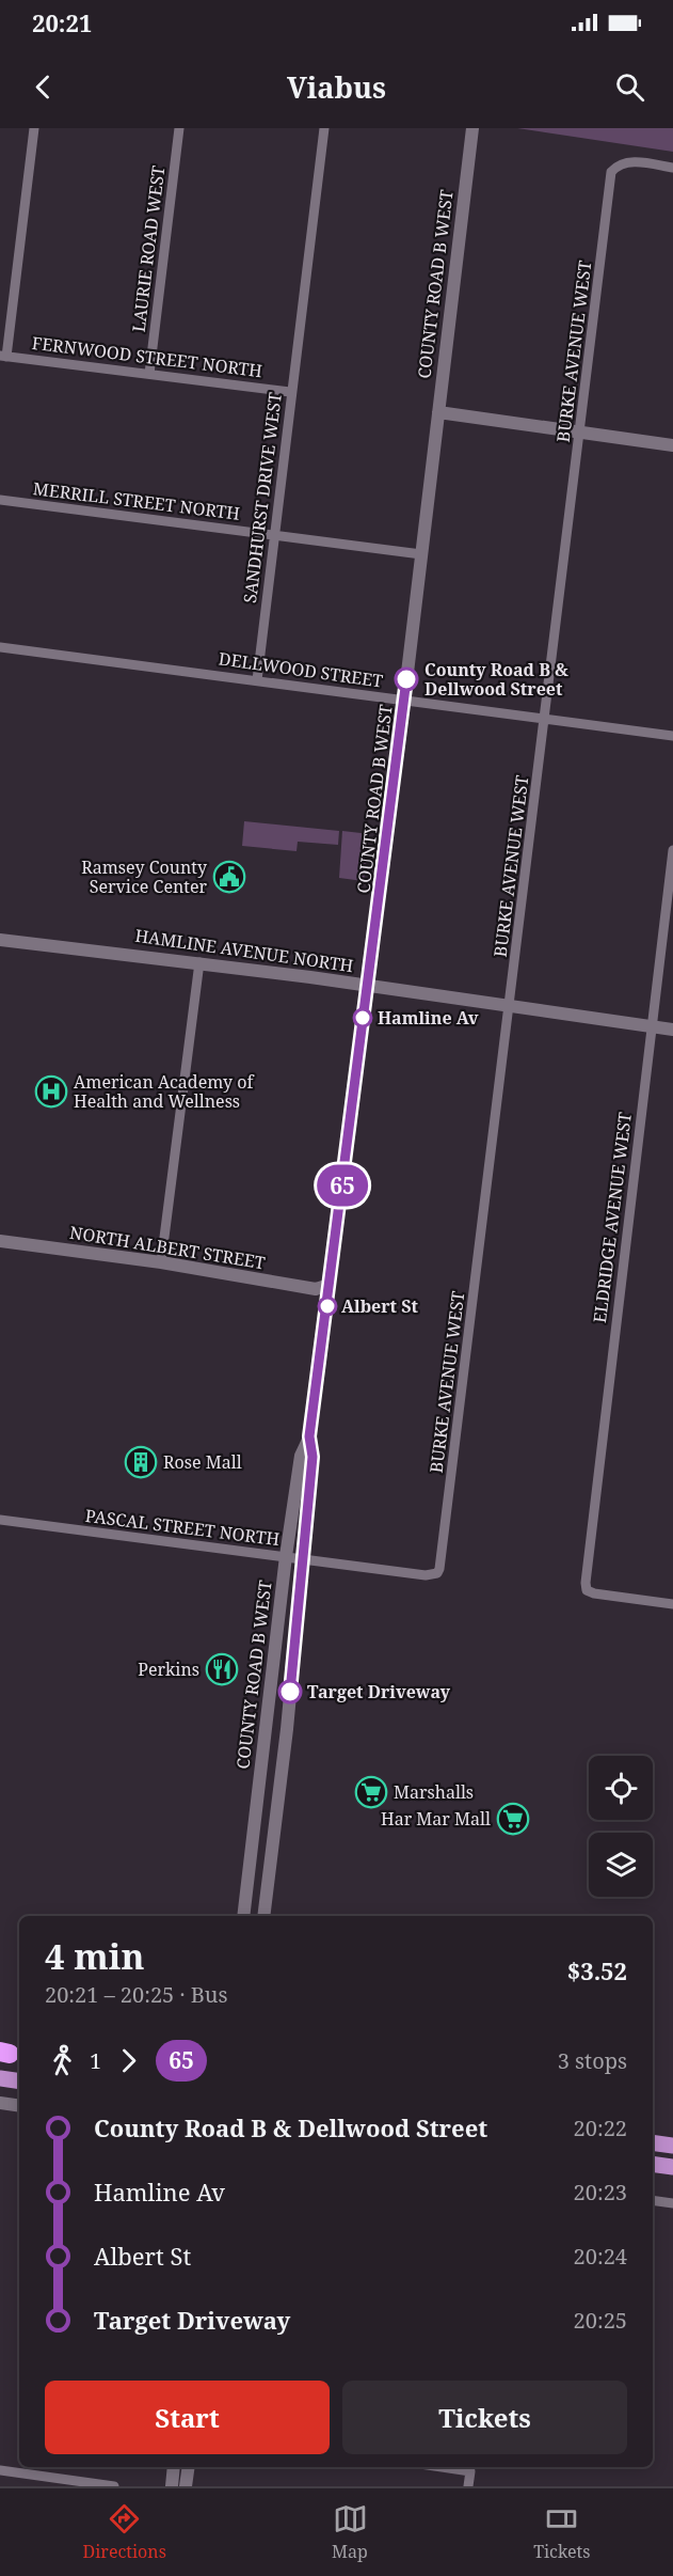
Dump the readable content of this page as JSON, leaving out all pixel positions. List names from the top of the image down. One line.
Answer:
{"streets":{"street":["LAURIE ROAD WEST","COUNTY ROAD B WEST","BURKE AVENUE WEST","FERNWOOD STREET NORTH","SANDHURST DRIVE WEST","MERRILL STREET NORTH","DELLWOOD STREET","HAMLINE AVENUE NORTH","ELDRIDGE AVENUE WEST","NORTH ALBERT STREET","PASCAL STREET NORTH"]},"crossings":[["LAURIE ROAD WEST","FERNWOOD STREET NORTH"],["COUNTY ROAD B WEST","MERRILL STREET NORTH"],["COUNTY ROAD B WEST","DELLWOOD STREET"],["COUNTY ROAD B WEST","HAMLINE AVENUE NORTH"],["COUNTY ROAD B WEST","NORTH ALBERT STREET"],["COUNTY ROAD B WEST","PASCAL STREET NORTH"],["BURKE AVENUE WEST","DELLWOOD STREET"],["BURKE AVENUE WEST","HAMLINE AVENUE NORTH"],["BURKE AVENUE WEST","PASCAL STREET NORTH"],["FERNWOOD STREET NORTH","SANDHURST DRIVE WEST"],["SANDHURST DRIVE WEST","MERRILL STREET NORTH"],["SANDHURST DRIVE WEST","DELLWOOD STREET"],["HAMLINE AVENUE NORTH","ELDRIDGE AVENUE WEST"]],"places":{"other":["County Road B & Dellwood Street","Hamline Av","Albert St","Target Driveway"],"public building":["Ramsey County Service Center"],"hospital":["American Academy of Health and Wellness"],"building":["Rose Mall"],"restaurant":["Perkins"],"supermarket":["Marshalls","Har Mar Mall"]},"lines":["bus line 65"],"page":{"status":"20:21","header":"Viabus","on_map":"65","heading":["4 min","20:21 – 20:25 · Bus","$3.52"],"legs":["1","65","3 stops"],"list":[{"name":"County Road B & Dellwood Street","value":"20:22"},{"name":"Hamline Av","value":"20:23"},{"name":"Albert St","value":"20:24"},{"name":"Target Driveway","value":"20:25"}],"buttons":["Start","Tickets"],"tabs":["Directions","Map","Tickets"]}}
